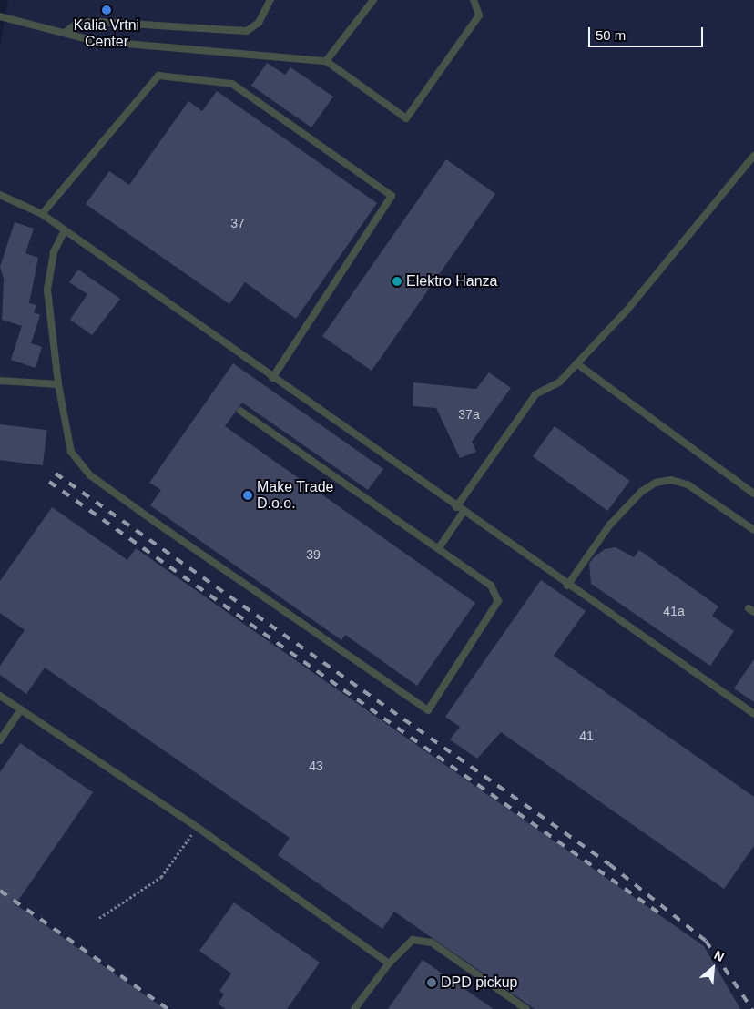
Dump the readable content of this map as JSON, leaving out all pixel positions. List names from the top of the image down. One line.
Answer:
{"places":["Kalia Vrtni Center","Elektro Hanza","Make Trade D.o.o.","DPD pickup"],"house_numbers":["37","37a","39","41a","41","43"],"scale_bar":"50 m","north":"top right"}
